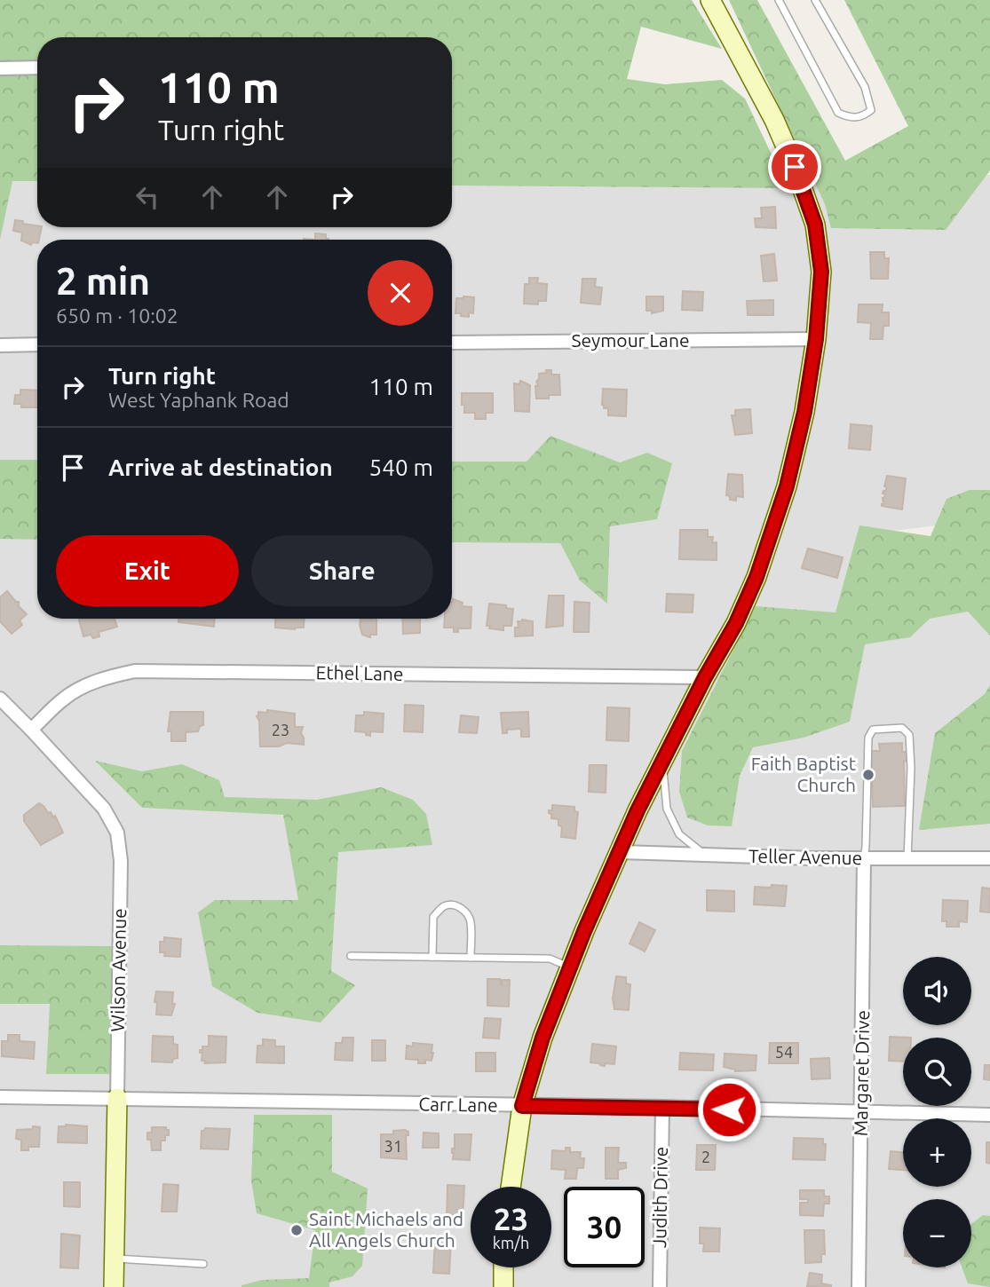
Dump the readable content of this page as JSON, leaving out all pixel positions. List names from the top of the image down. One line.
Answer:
{"streets":{"street":["Seymour Lane","Ethel Lane","Teller Avenue","Wilson Avenue","Margaret Drive","Carr Lane","Judith Drive"]},"crossings":[["Ethel Lane","Wilson Avenue"],["Teller Avenue","Margaret Drive"],["Wilson Avenue","Carr Lane"],["Margaret Drive","Carr Lane"],["Carr Lane","Judith Drive"]],"places":["Faith Baptist Church","Saint Michaels and All Angels Church"],"house_numbers":["23","54","31","2"],"page":{"turn":["110 m","Turn right"],"heading":["2 min","650 m · 10:02"],"list":[{"name":"Turn right","note":"West Yaphank Road","value":"110 m"},{"name":"Arrive at destination","value":"540 m"}],"buttons":["Exit","Share"],"map_buttons":["+","−"],"speed":"23 km/h","limit":"30"}}
